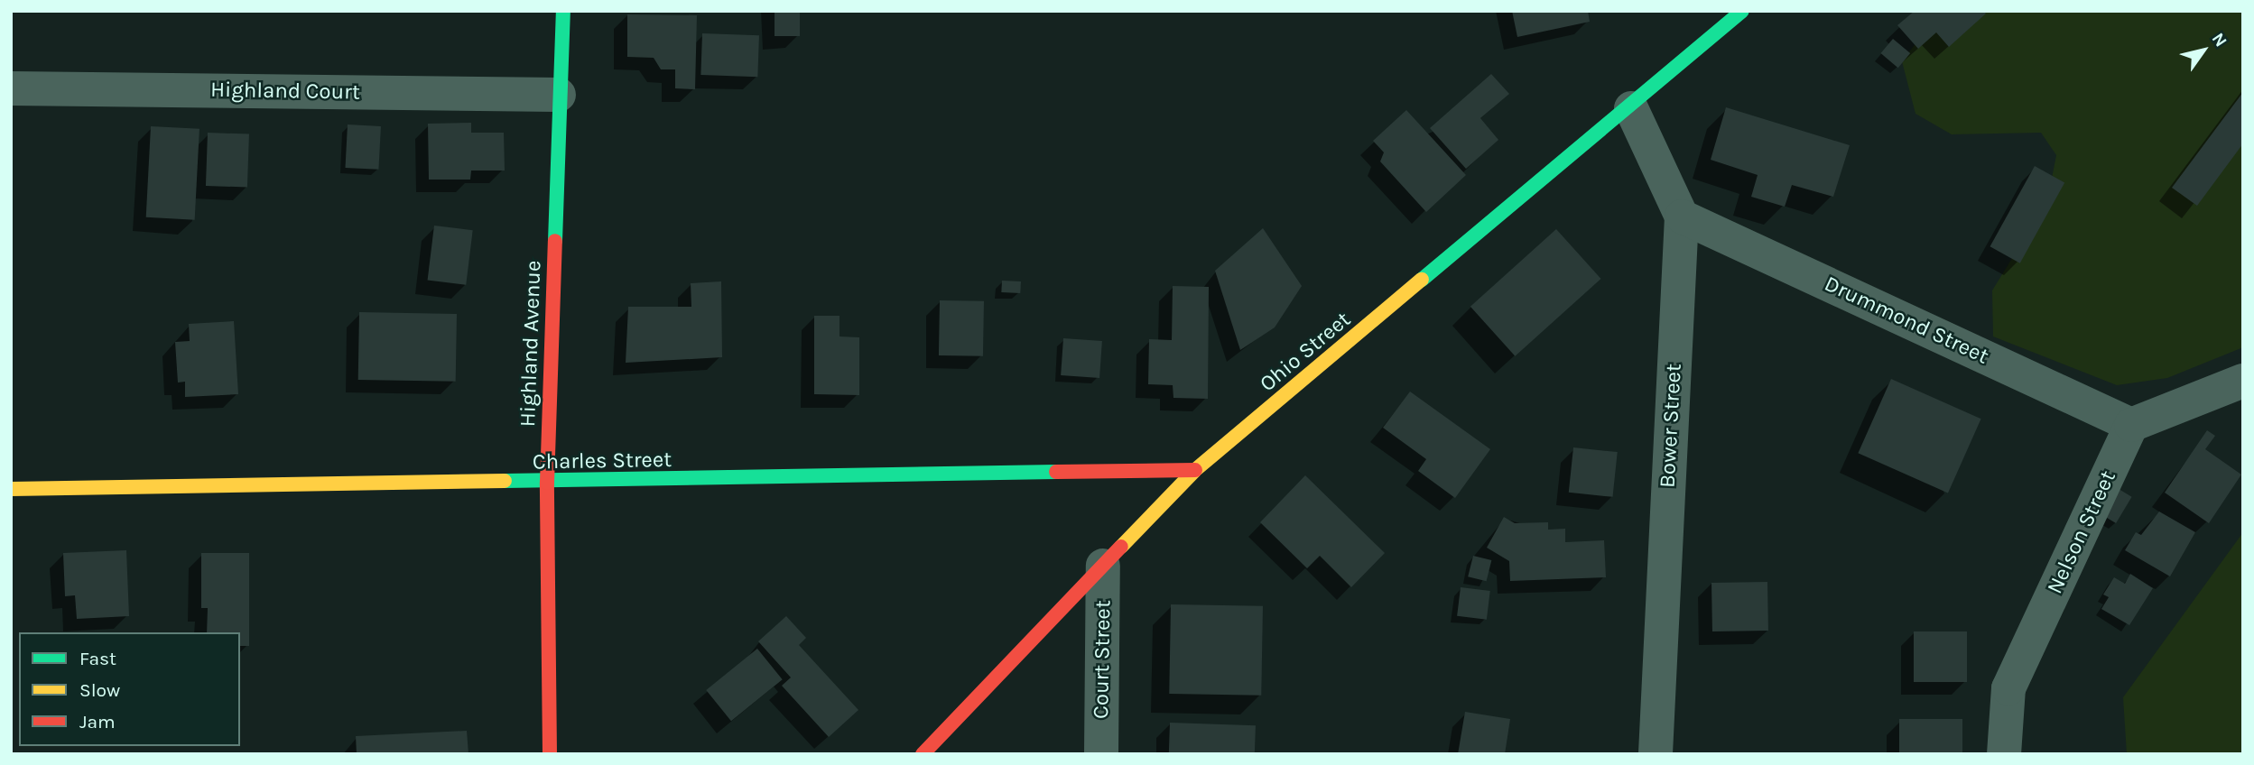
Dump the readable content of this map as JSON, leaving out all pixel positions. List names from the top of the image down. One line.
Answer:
{"streets":{"street":["Highland Court","Drummond Street","Highland Avenue","Ohio Street","Bower Street","Charles Street","Nelson Street","Court Street"]},"crossings":[["Highland Court","Highland Avenue"],["Drummond Street","Bower Street"],["Drummond Street","Nelson Street"],["Highland Avenue","Charles Street"],["Ohio Street","Bower Street"],["Ohio Street","Charles Street"],["Ohio Street","Court Street"]],"legend":["Fast","Slow","Jam"],"north":"top right"}
